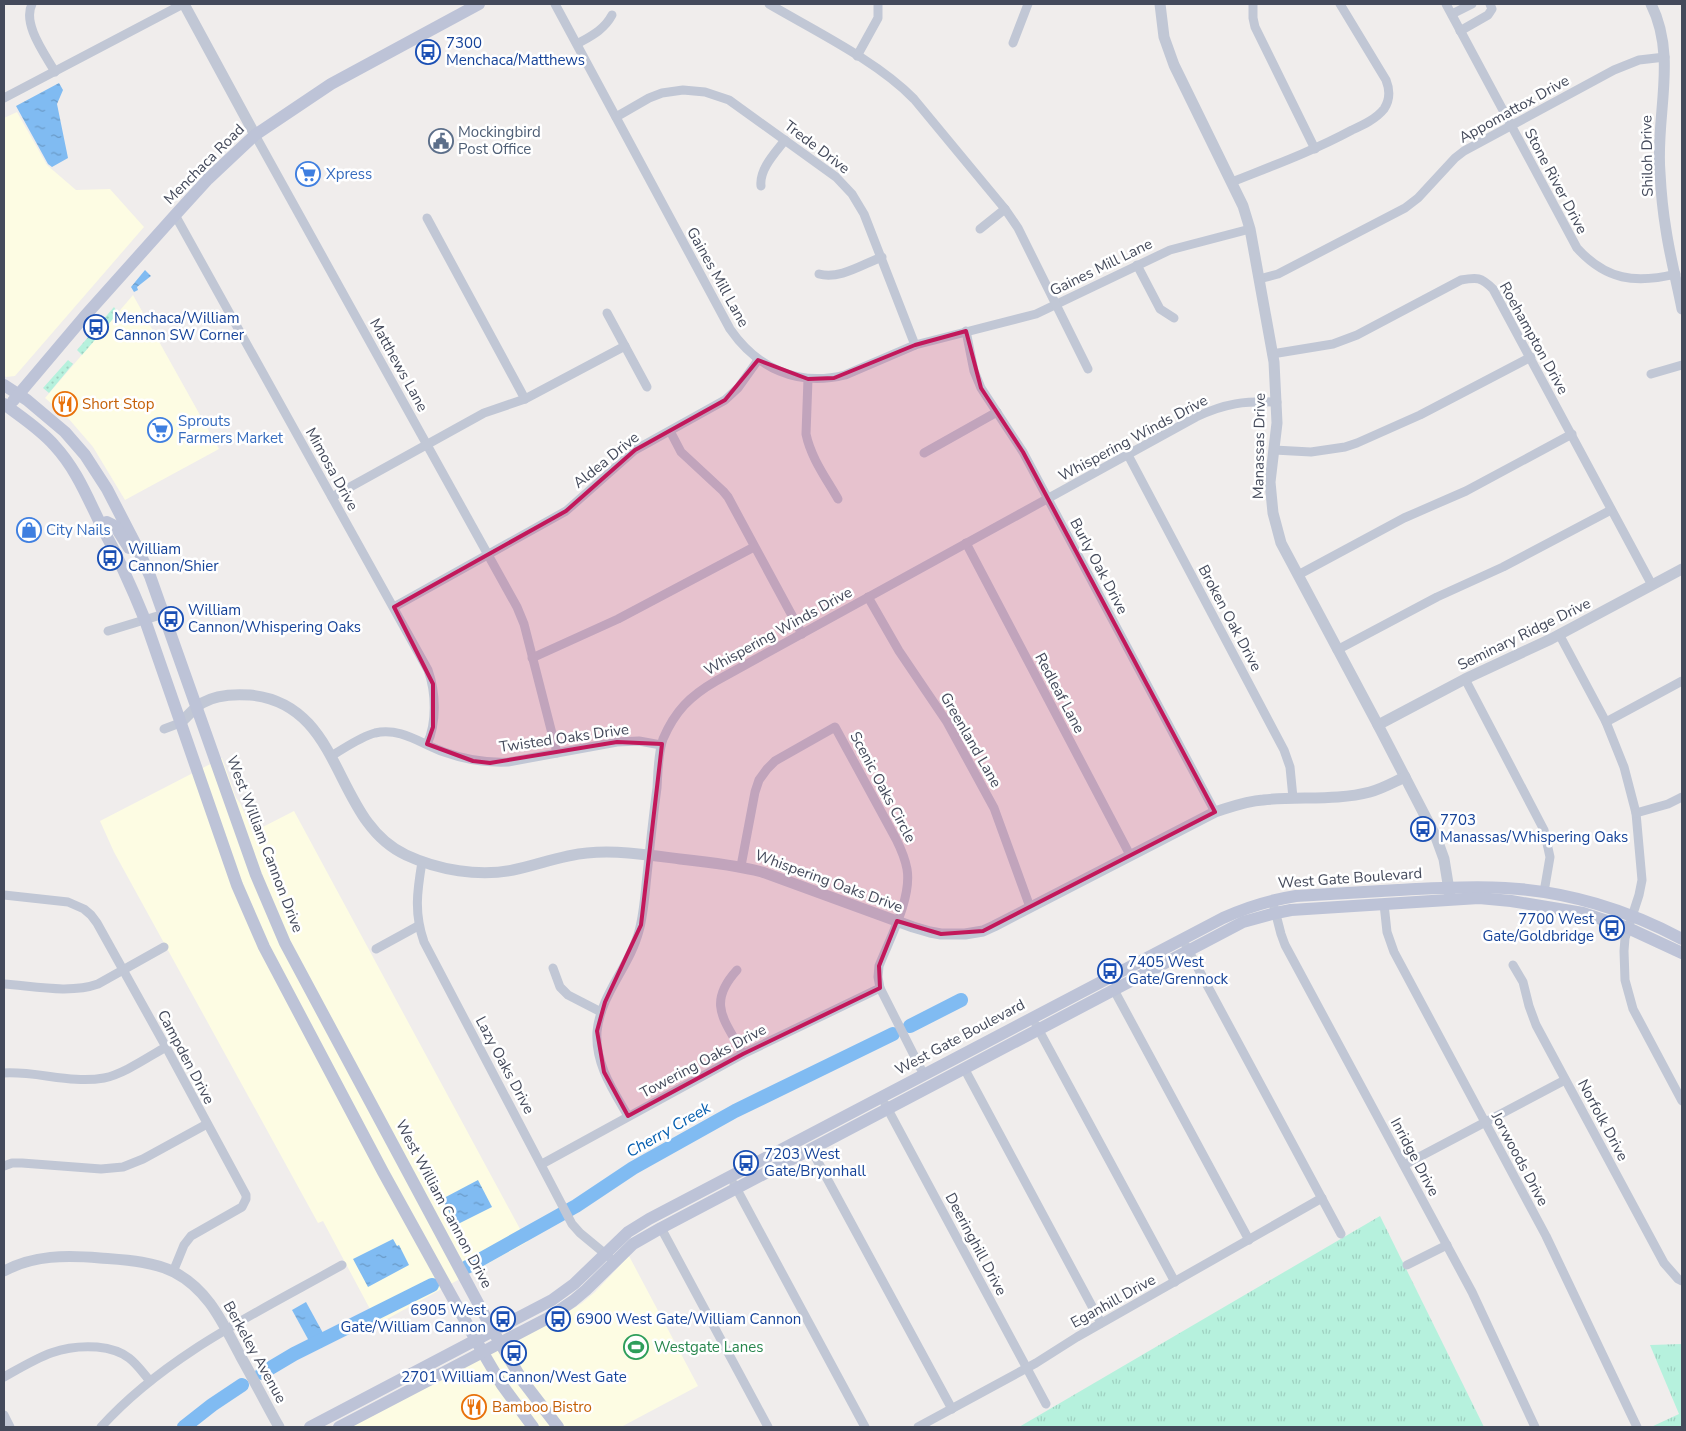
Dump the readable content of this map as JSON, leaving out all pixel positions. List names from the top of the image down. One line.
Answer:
{"streets":{"main road":["Menchaca Road","West William Cannon Drive","West Gate Boulevard"],"street":["Appomattox Drive","Trede Drive","Shiloh Drive","Stone River Drive","Gaines Mill Lane","Roehampton Drive","Matthews Lane","Whispering Winds Drive","Manassas Drive","Aldea Drive","Mimosa Drive","Burly Oak Drive","Broken Oak Drive","Seminary Ridge Drive","Redleaf Lane","Twisted Oaks Drive","Greenland Lane","Scenic Oaks Circle","Whispering Oaks Drive","Campden Drive","Towering Oaks Drive","Lazy Oaks Drive","Norfolk Drive","Inridge Drive","Jorwoods Drive","Deeringhill Drive","Eganhill Drive","Berkeley Avenue"]},"crossings":[["Appomattox Drive","Shiloh Drive"],["Appomattox Drive","Stone River Drive"],["Appomattox Drive","Manassas Drive"],["Trede Drive","Gaines Mill Lane"],["Shiloh Drive","Stone River Drive"],["Menchaca Road","Matthews Lane"],["Menchaca Road","Mimosa Drive"],["Menchaca Road","West William Cannon Drive"],["Gaines Mill Lane","Manassas Drive"],["Gaines Mill Lane","Aldea Drive"],["Gaines Mill Lane","Burly Oak Drive"],["Roehampton Drive","Manassas Drive"],["Roehampton Drive","Seminary Ridge Drive"],["Matthews Lane","Aldea Drive"],["Matthews Lane","Twisted Oaks Drive"],["Whispering Winds Drive","Manassas Drive"],["Whispering Winds Drive","Burly Oak Drive"],["Whispering Winds Drive","Broken Oak Drive"],["Whispering Winds Drive","Redleaf Lane"],["Whispering Winds Drive","Twisted Oaks Drive"],["Whispering Winds Drive","Greenland Lane"],["Whispering Winds Drive","Whispering Oaks Drive"],["Whispering Winds Drive","Towering Oaks Drive"],["Manassas Drive","Seminary Ridge Drive"],["Manassas Drive","West Gate Boulevard"],["Manassas Drive","Whispering Oaks Drive"],["Aldea Drive","Mimosa Drive"],["Mimosa Drive","Twisted Oaks Drive"],["Burly Oak Drive","Whispering Oaks Drive"],["Broken Oak Drive","Whispering Oaks Drive"],["Redleaf Lane","Whispering Oaks Drive"],["Twisted Oaks Drive","Whispering Oaks Drive"],["Greenland Lane","Whispering Oaks Drive"],["Scenic Oaks Circle","Whispering Oaks Drive"],["West William Cannon Drive","West Gate Boulevard"],["West William Cannon Drive","Whispering Oaks Drive"],["West Gate Boulevard","Lazy Oaks Drive"],["West Gate Boulevard","Inridge Drive"],["West Gate Boulevard","Jorwoods Drive"],["West Gate Boulevard","Deeringhill Drive"],["Whispering Oaks Drive","Lazy Oaks Drive"],["Campden Drive","Berkeley Avenue"],["Towering Oaks Drive","Lazy Oaks Drive"],["Deeringhill Drive","Eganhill Drive"]],"water":["Cherry Creek"],"places":{"bus stop":["7300 Menchaca/Matthews","Menchaca/William Cannon SW Corner","William Cannon/Shier","William Cannon/Whispering Oaks","7703 Manassas/Whispering Oaks","7700 West Gate/Goldbridge","7405 West Gate/Grennock","7203 West Gate/Bryonhall","6905 West Gate/William Cannon","6900 West Gate/William Cannon","2701 William Cannon/West Gate"],"public building":["Mockingbird Post Office"],"supermarket":["Xpress","Sprouts Farmers Market"],"restaurant":["Short Stop","Bamboo Bistro"],"shop":["City Nails"],"sports":["Westgate Lanes"]}}
